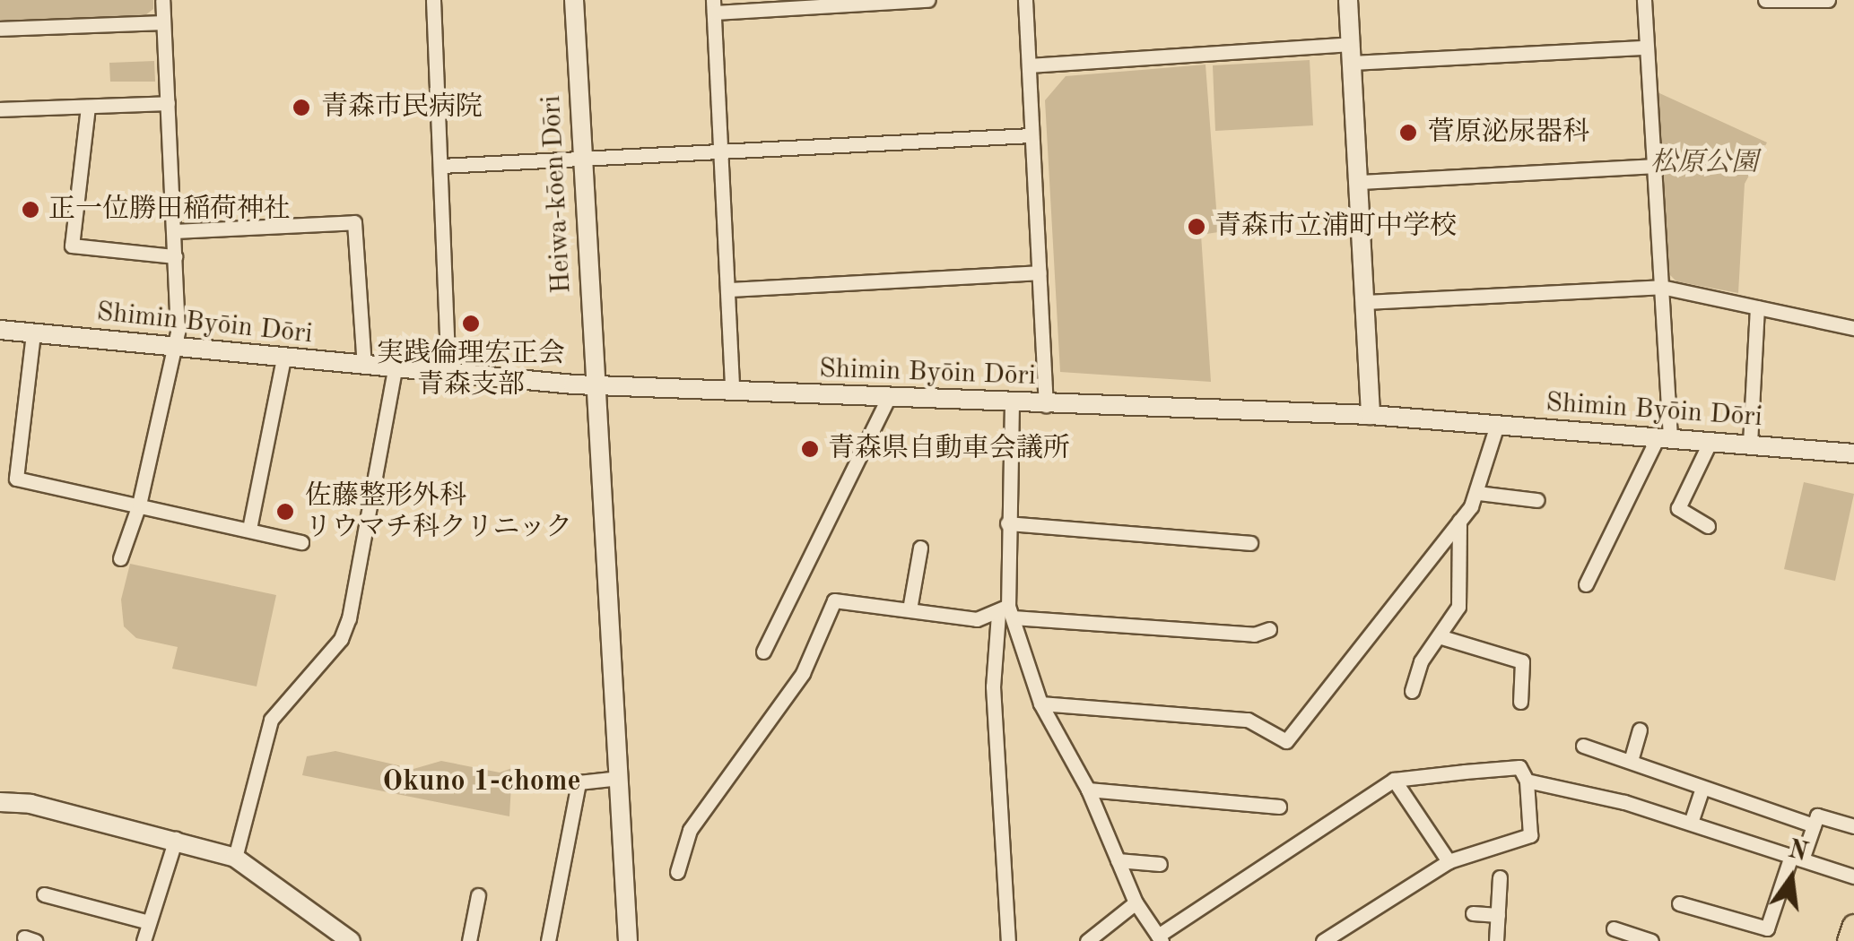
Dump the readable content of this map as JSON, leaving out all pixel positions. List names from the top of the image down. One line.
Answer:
{"streets":{"street":["Heiwa-kōen Dōri","Shimin Byōin Dōri"]},"crossings":[["Heiwa-kōen Dōri","Shimin Byōin Dōri"]],"districts":["Okuno 1-chome"],"parks":["松原公園"],"places":["青森市民病院","菅原泌尿器科","正一位勝田稲荷神社","青森市立浦町中学校","実践倫理宏正会 青森支部","青森県自動車会議所","佐藤整形外科 リウマチ科クリニック"],"north":"top"}
